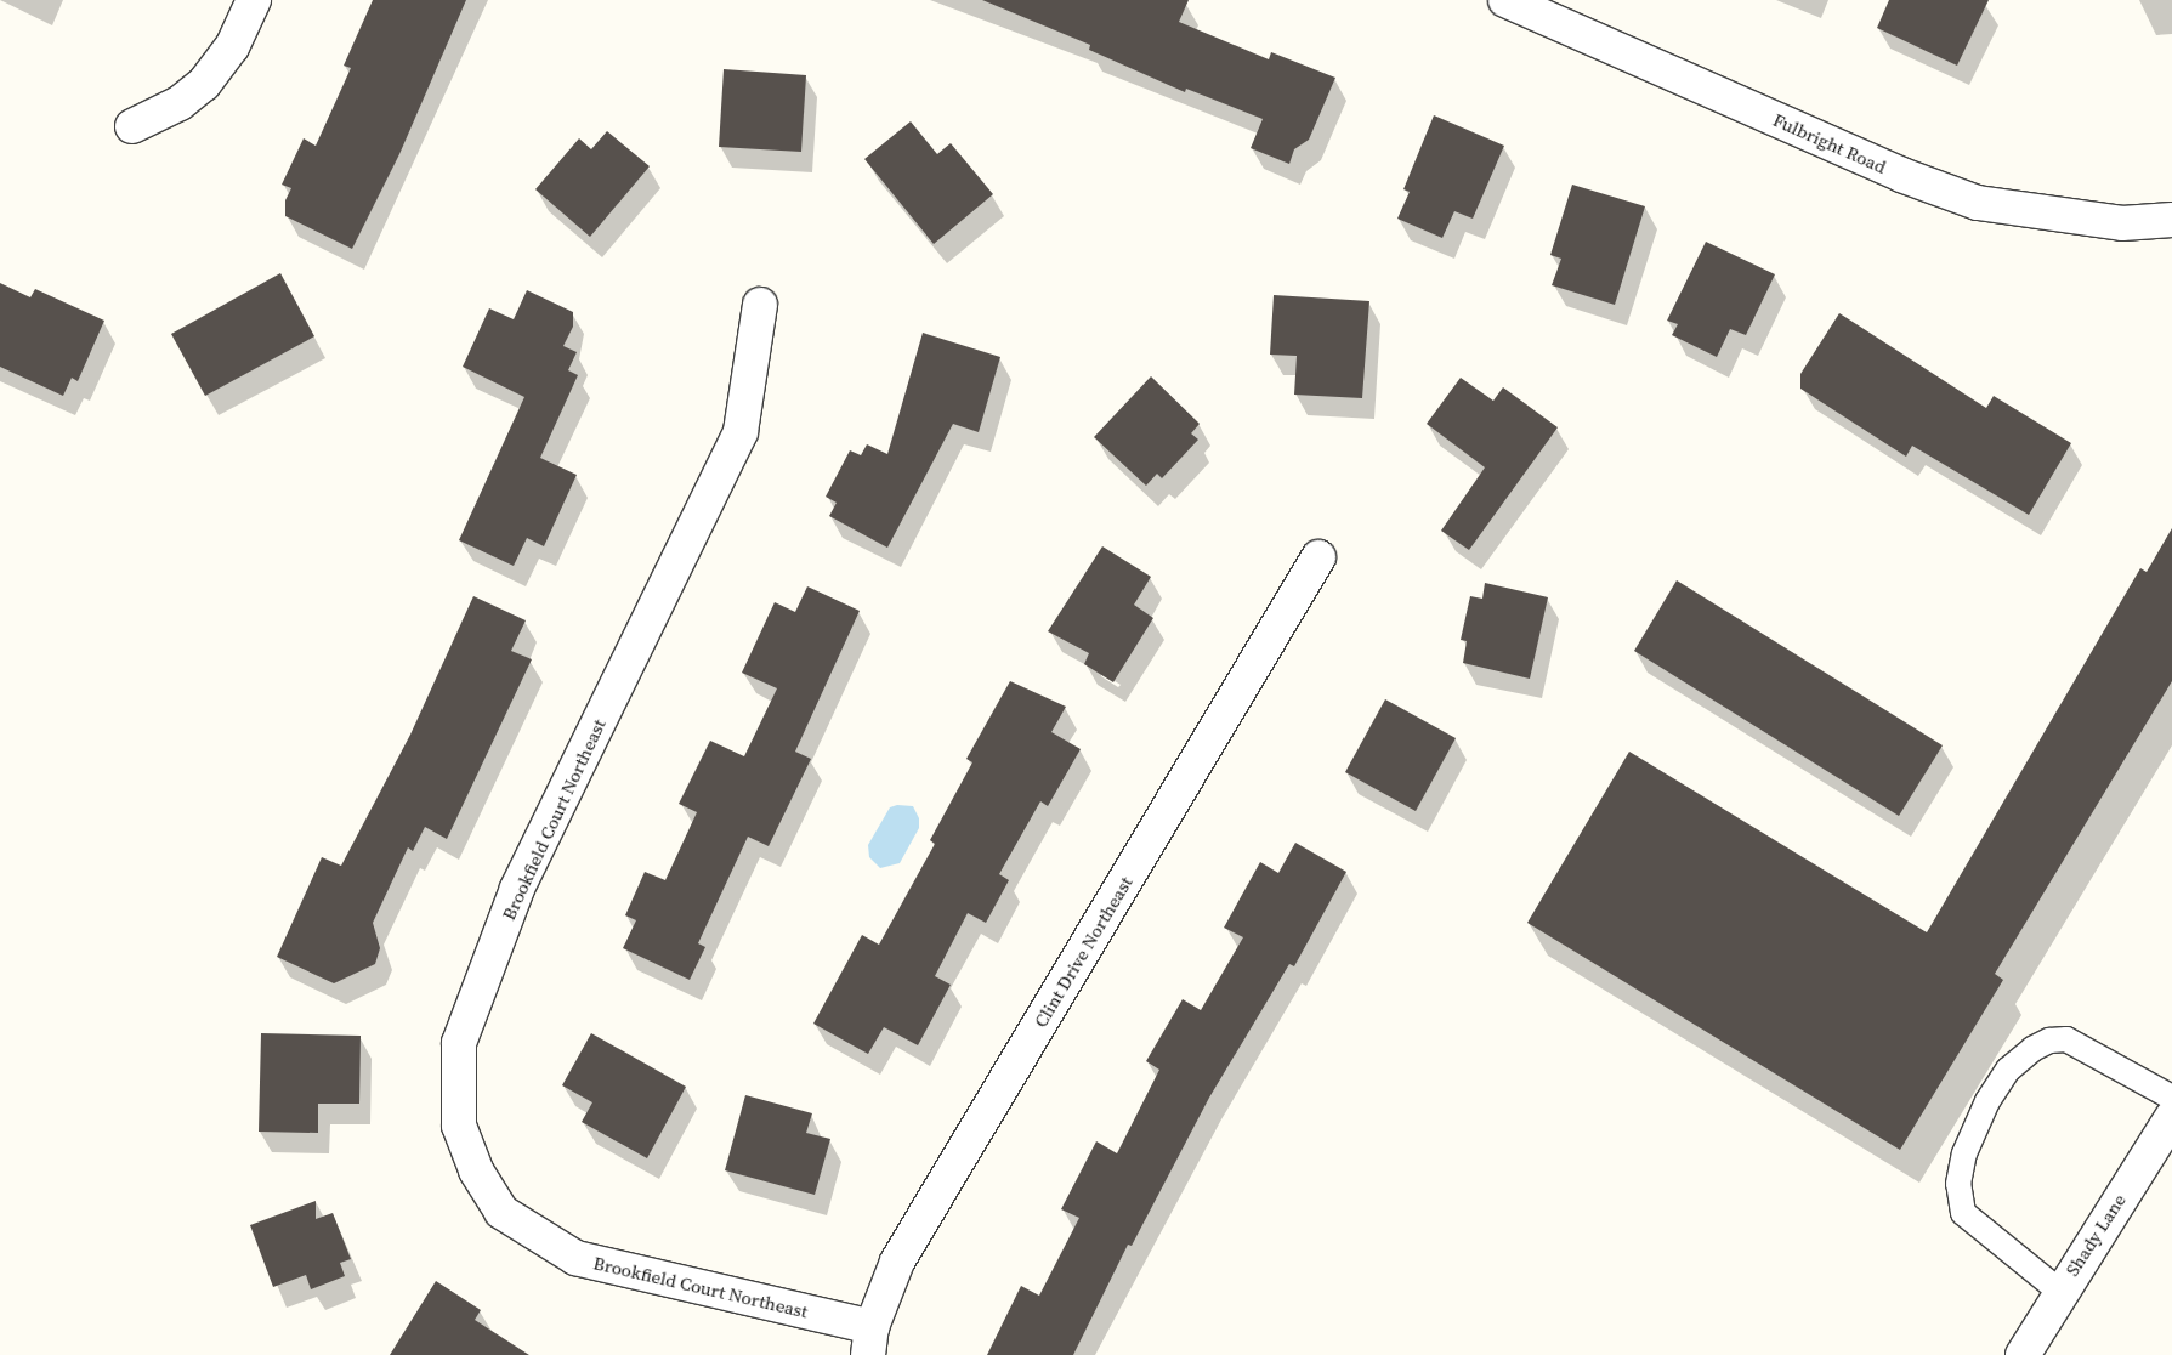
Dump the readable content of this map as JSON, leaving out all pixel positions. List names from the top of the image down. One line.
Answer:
{"streets":{"street":["Fulbright Road","Brookfield Court Northeast","Clint Drive Northeast","Shady Lane"]},"crossings":[["Brookfield Court Northeast","Clint Drive Northeast"]]}
